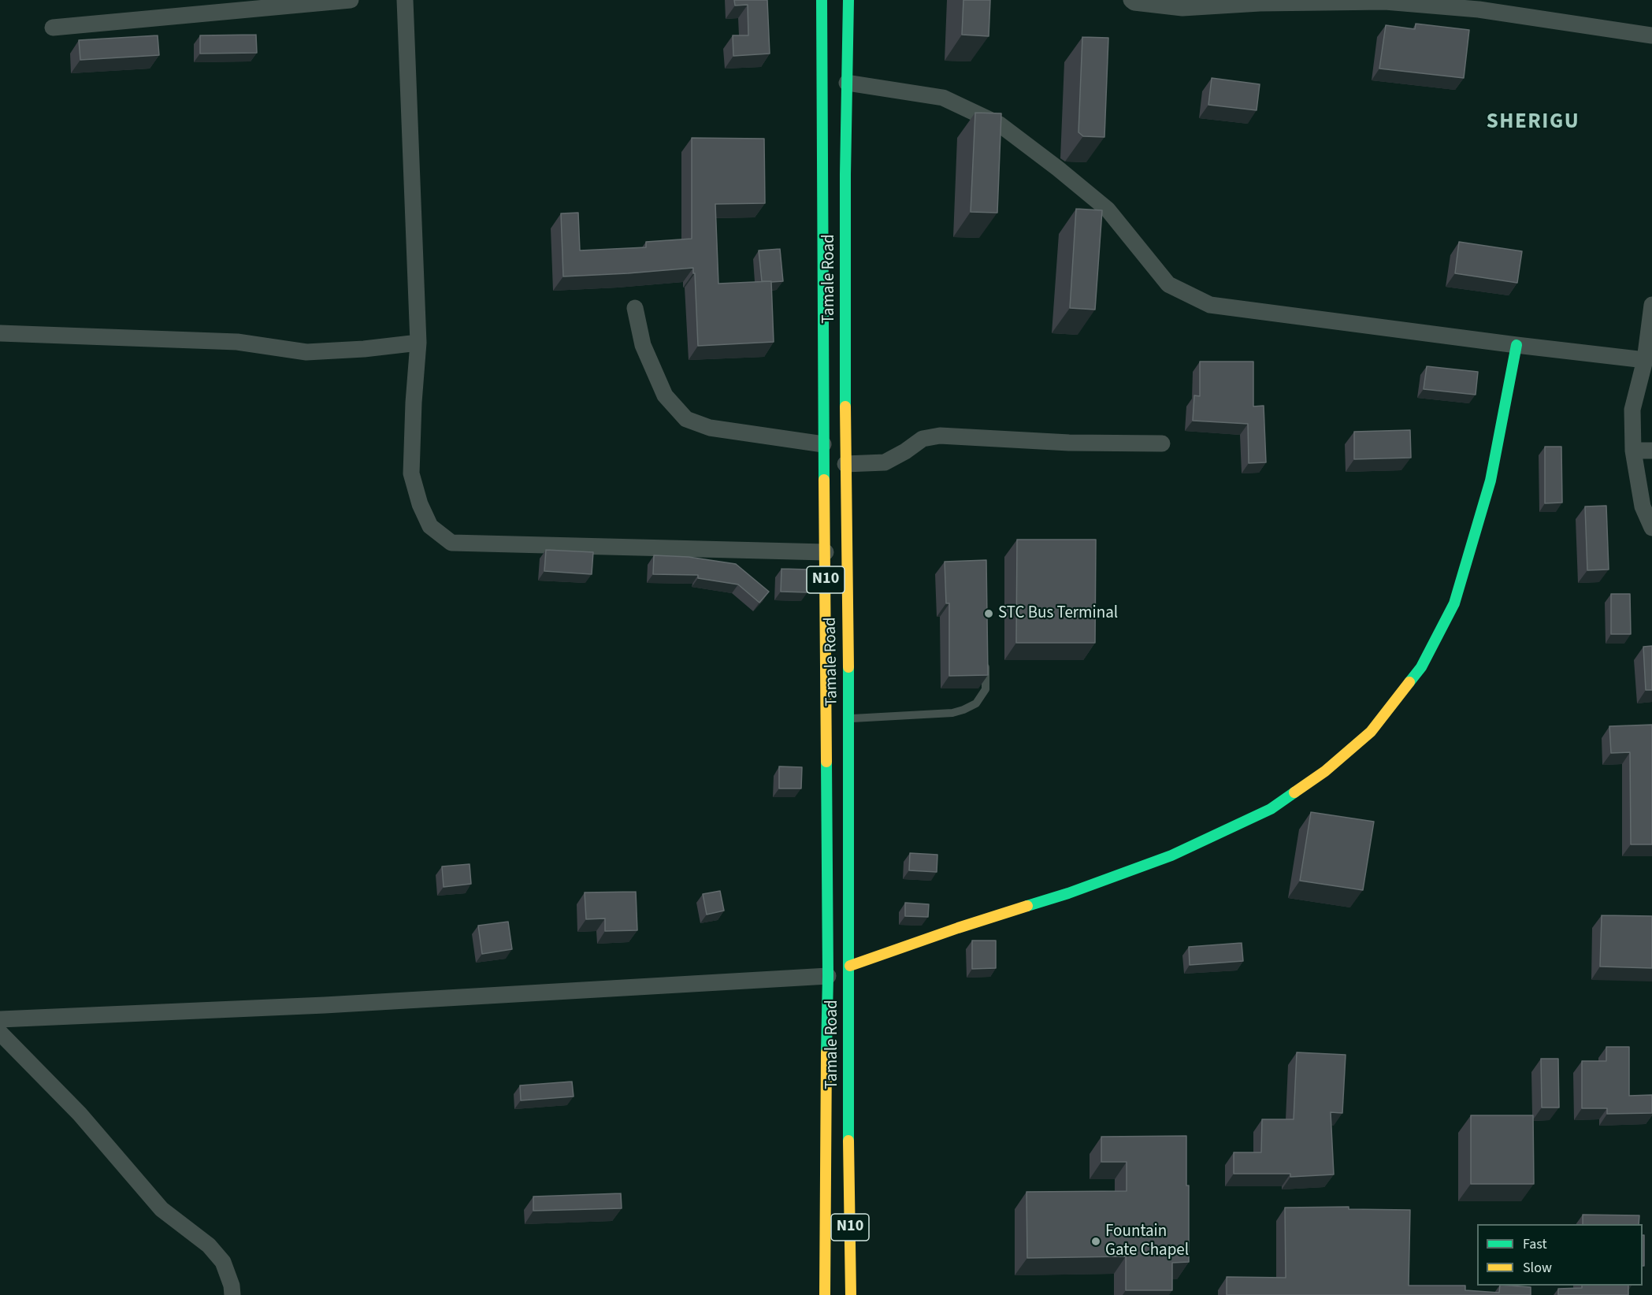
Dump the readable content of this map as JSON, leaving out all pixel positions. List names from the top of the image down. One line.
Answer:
{"streets":{"main road":["Tamale Road","N10"]},"districts":["SHERIGU"],"places":["STC Bus Terminal","Fountain Gate Chapel"],"legend":["Fast","Slow"]}
